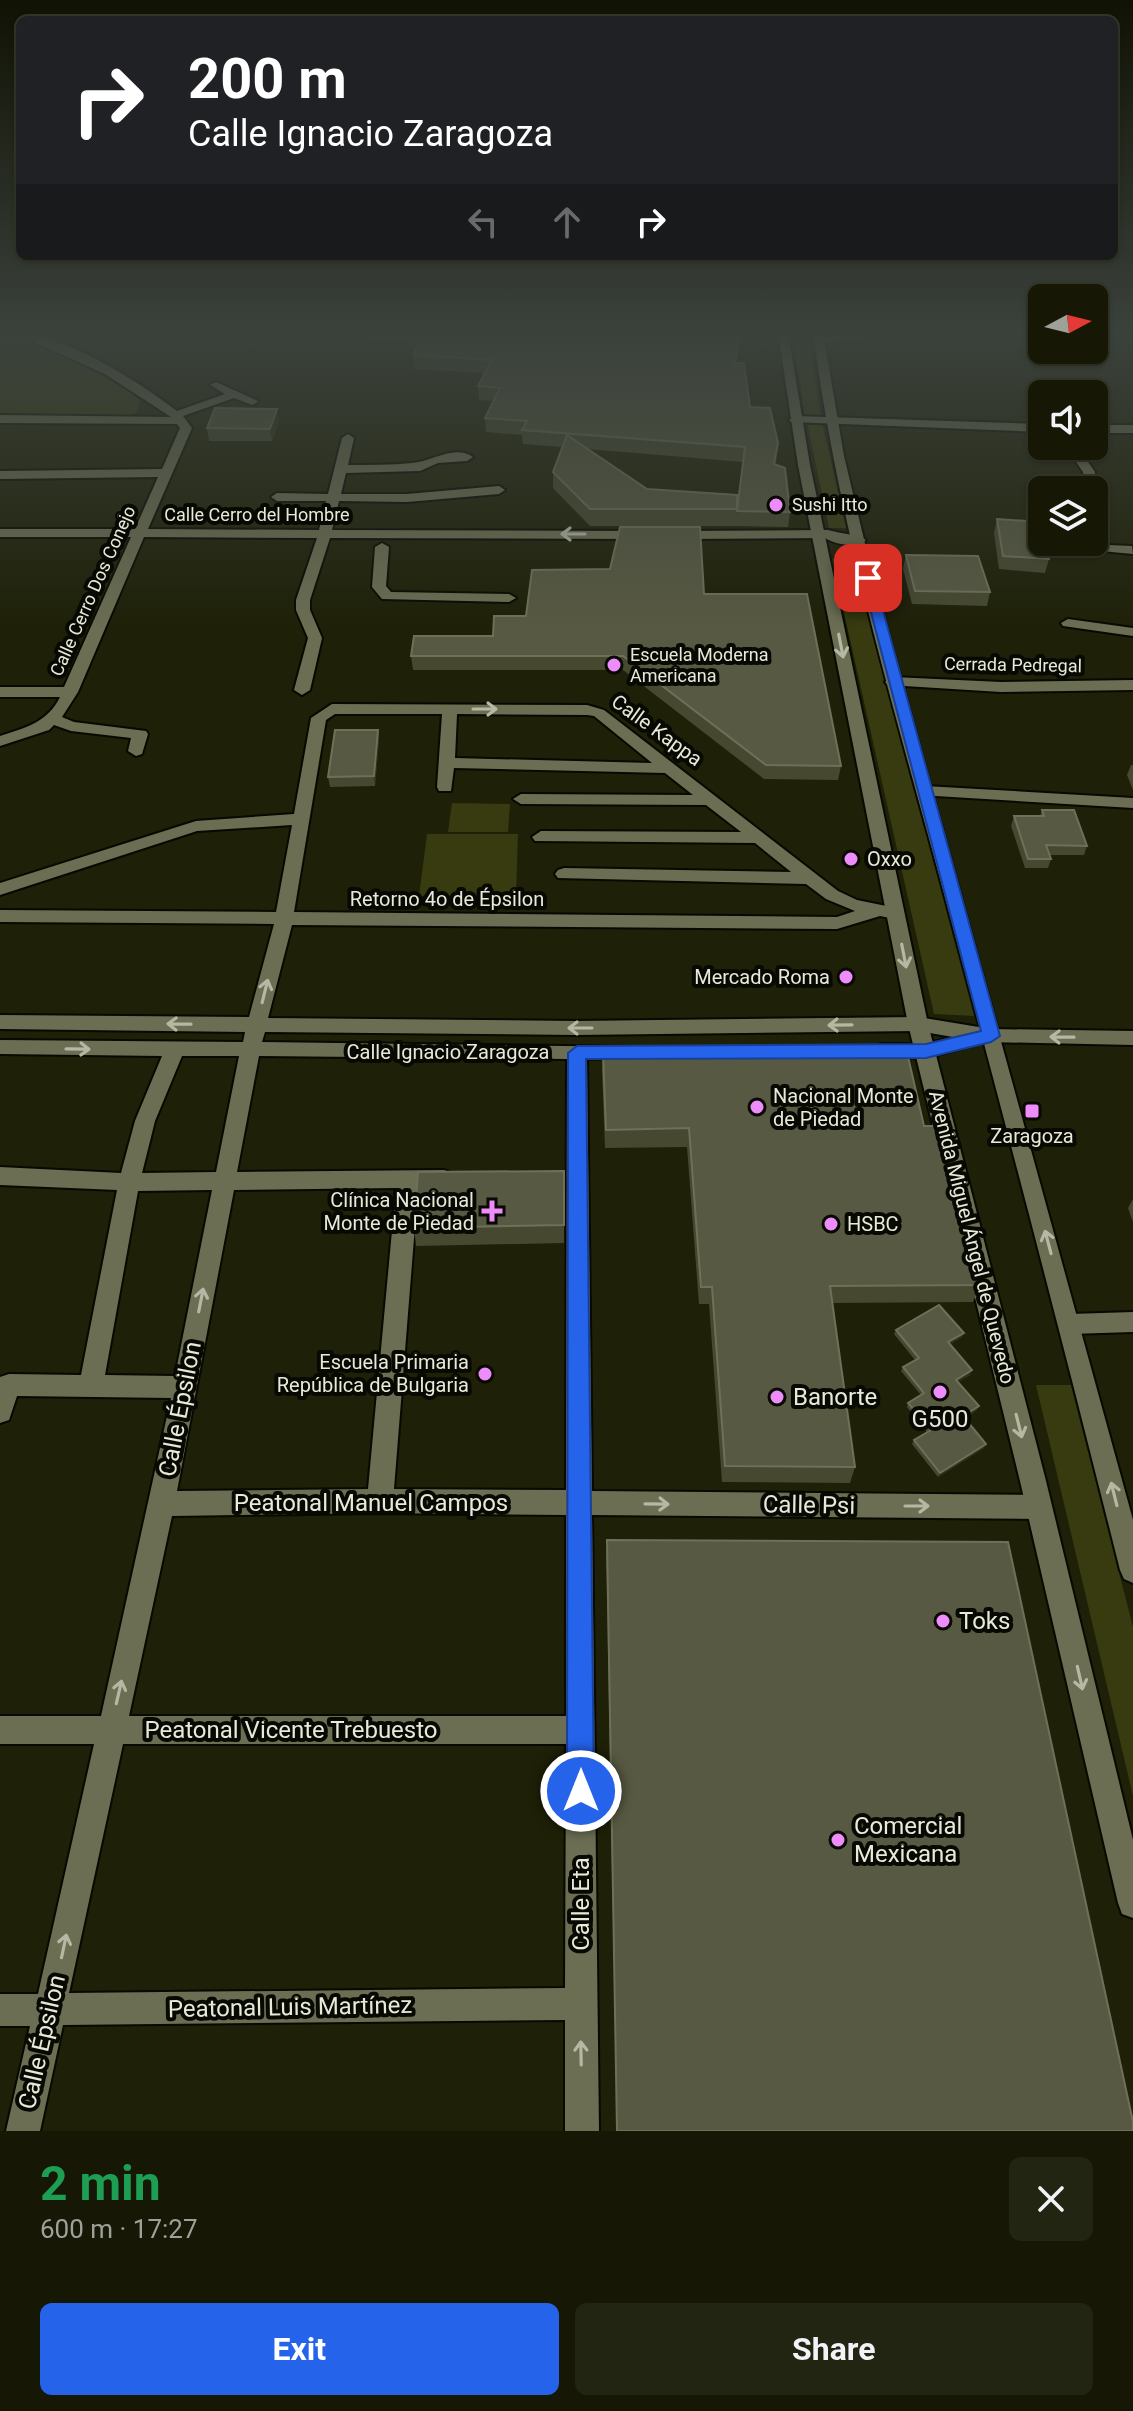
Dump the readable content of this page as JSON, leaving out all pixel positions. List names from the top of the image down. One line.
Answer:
{"streets":{"street":["Calle Cerro del Hombre","Calle Cerro Dos Conejo","Cerrada Pedregal","Calle Kappa","Retorno 4o de Épsilon","Calle Ignacio Zaragoza","Avenida Miguel Ángel de Quevedo","Calle Épsilon","Peatonal Manuel Campos","Calle Psi","Peatonal Vicente Trebuesto","Calle Eta","Peatonal Luis Martínez"]},"crossings":[["Calle Cerro del Hombre","Calle Cerro Dos Conejo"],["Calle Cerro del Hombre","Avenida Miguel Ángel de Quevedo"],["Calle Kappa","Retorno 4o de Épsilon"],["Calle Kappa","Avenida Miguel Ángel de Quevedo"],["Calle Kappa","Calle Épsilon"],["Retorno 4o de Épsilon","Avenida Miguel Ángel de Quevedo"],["Retorno 4o de Épsilon","Calle Épsilon"],["Calle Ignacio Zaragoza","Avenida Miguel Ángel de Quevedo"],["Calle Ignacio Zaragoza","Calle Épsilon"],["Calle Ignacio Zaragoza","Calle Eta"],["Avenida Miguel Ángel de Quevedo","Calle Psi"],["Calle Épsilon","Peatonal Manuel Campos"],["Calle Épsilon","Peatonal Vicente Trebuesto"],["Calle Épsilon","Peatonal Luis Martínez"],["Peatonal Manuel Campos","Calle Psi"],["Peatonal Manuel Campos","Calle Eta"],["Calle Psi","Calle Eta"],["Peatonal Vicente Trebuesto","Calle Eta"],["Calle Eta","Peatonal Luis Martínez"]],"one_way":["Calle Épsilon","Calle Psi"],"places":{"other":["Sushi Itto","Escuela Moderna Americana","Oxxo","Mercado Roma","Nacional Monte de Piedad","HSBC","Escuela Primaria República de Bulgaria","G500","Banorte","Toks","Comercial Mexicana"],"transit":["Zaragoza"],"health":["Clínica Nacional Monte de Piedad"]},"north":"right","page":{"turn":["200 m","Calle Ignacio Zaragoza"],"heading":["2 min","600 m · 17:27"],"buttons":["Exit","Share"]}}
